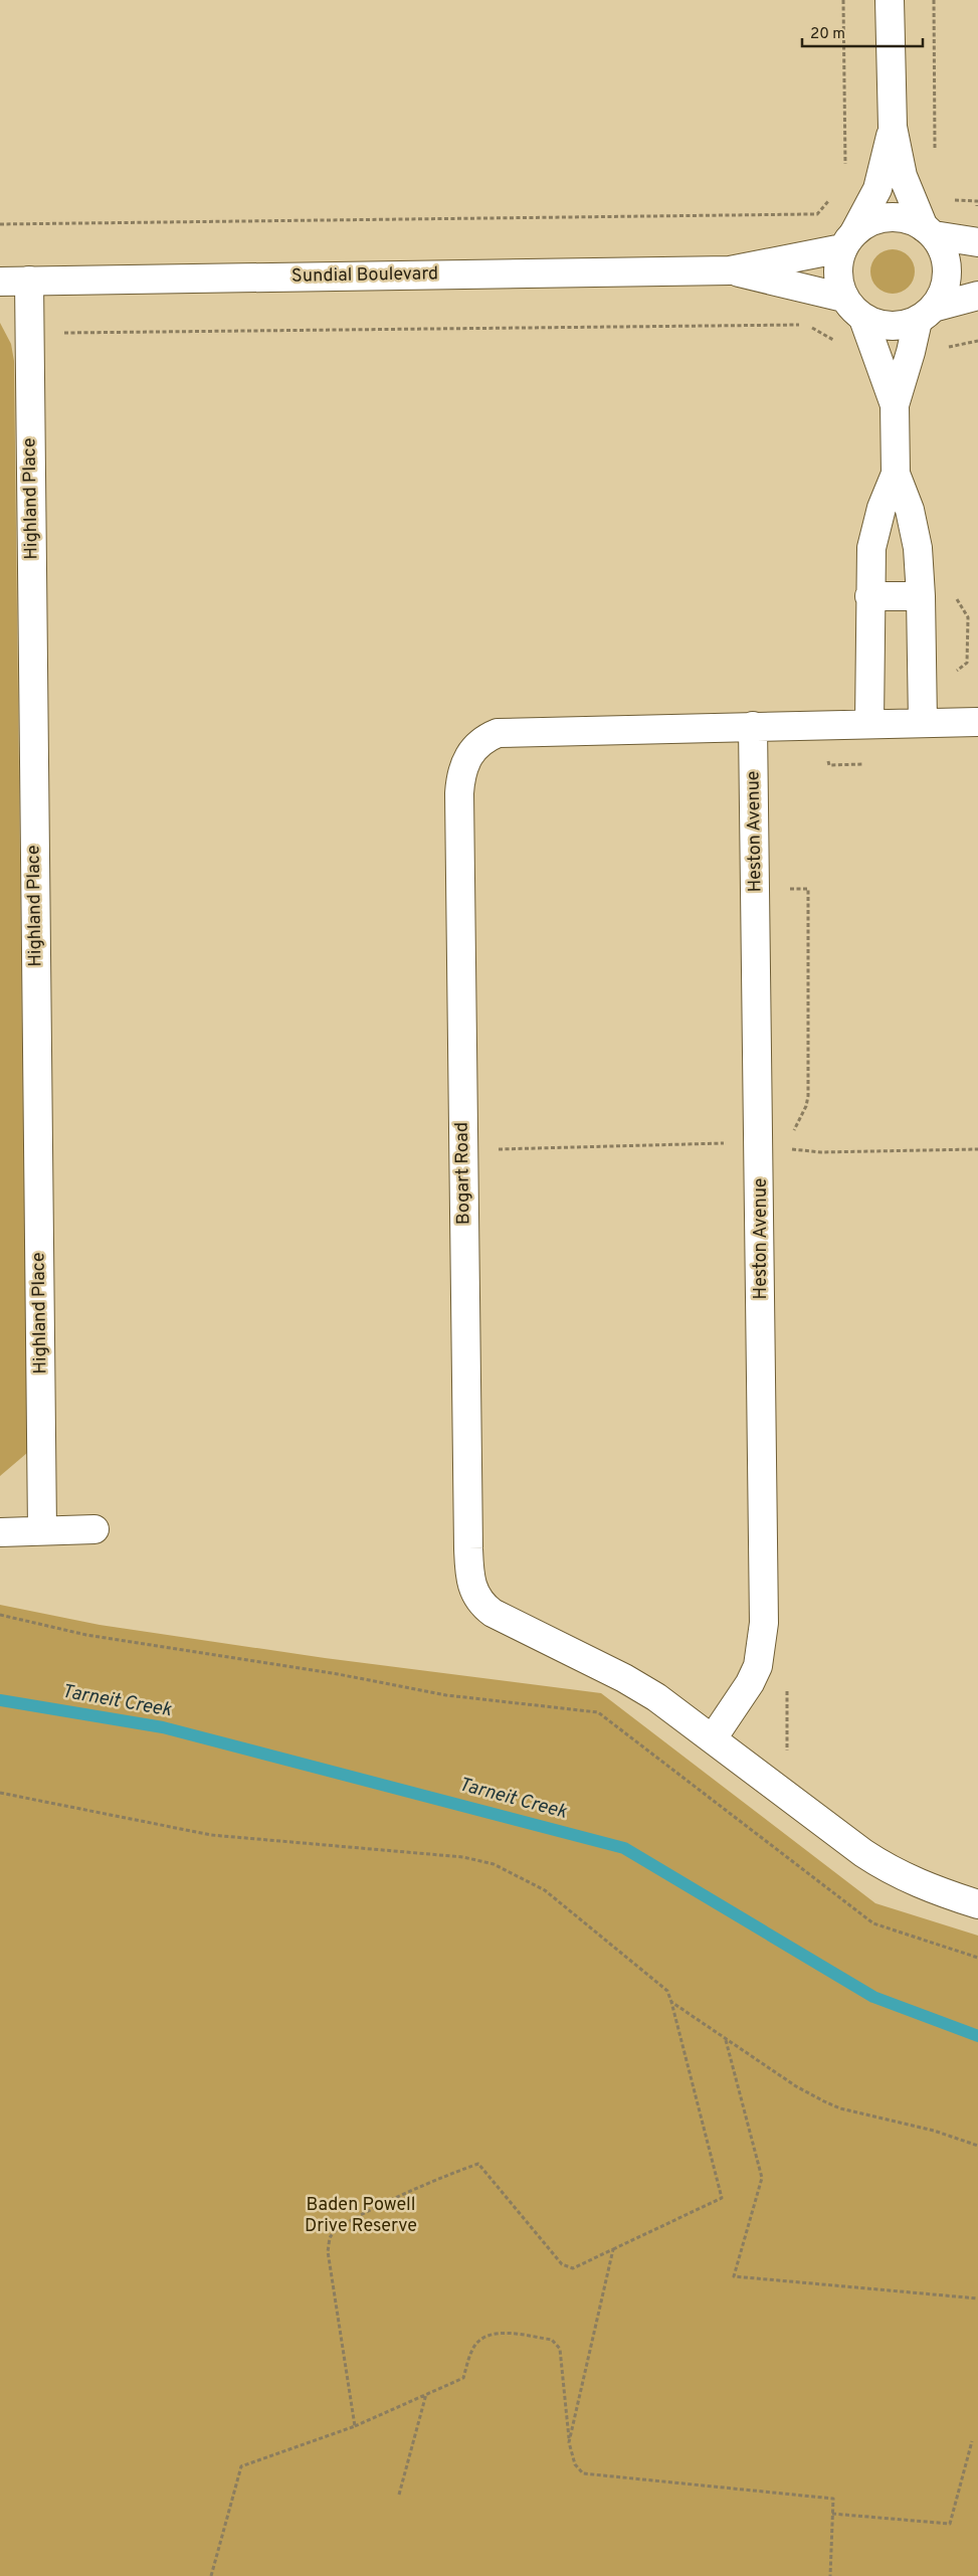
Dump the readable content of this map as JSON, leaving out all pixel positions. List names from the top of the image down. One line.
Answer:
{"streets":{"street":["Sundial Boulevard","Highland Place","Heston Avenue","Bogart Road"]},"crossings":[["Sundial Boulevard","Highland Place"],["Heston Avenue","Bogart Road"]],"water":["Tarneit Creek"],"parks":["Baden Powell Drive Reserve"],"scale_bar":"20 m"}
